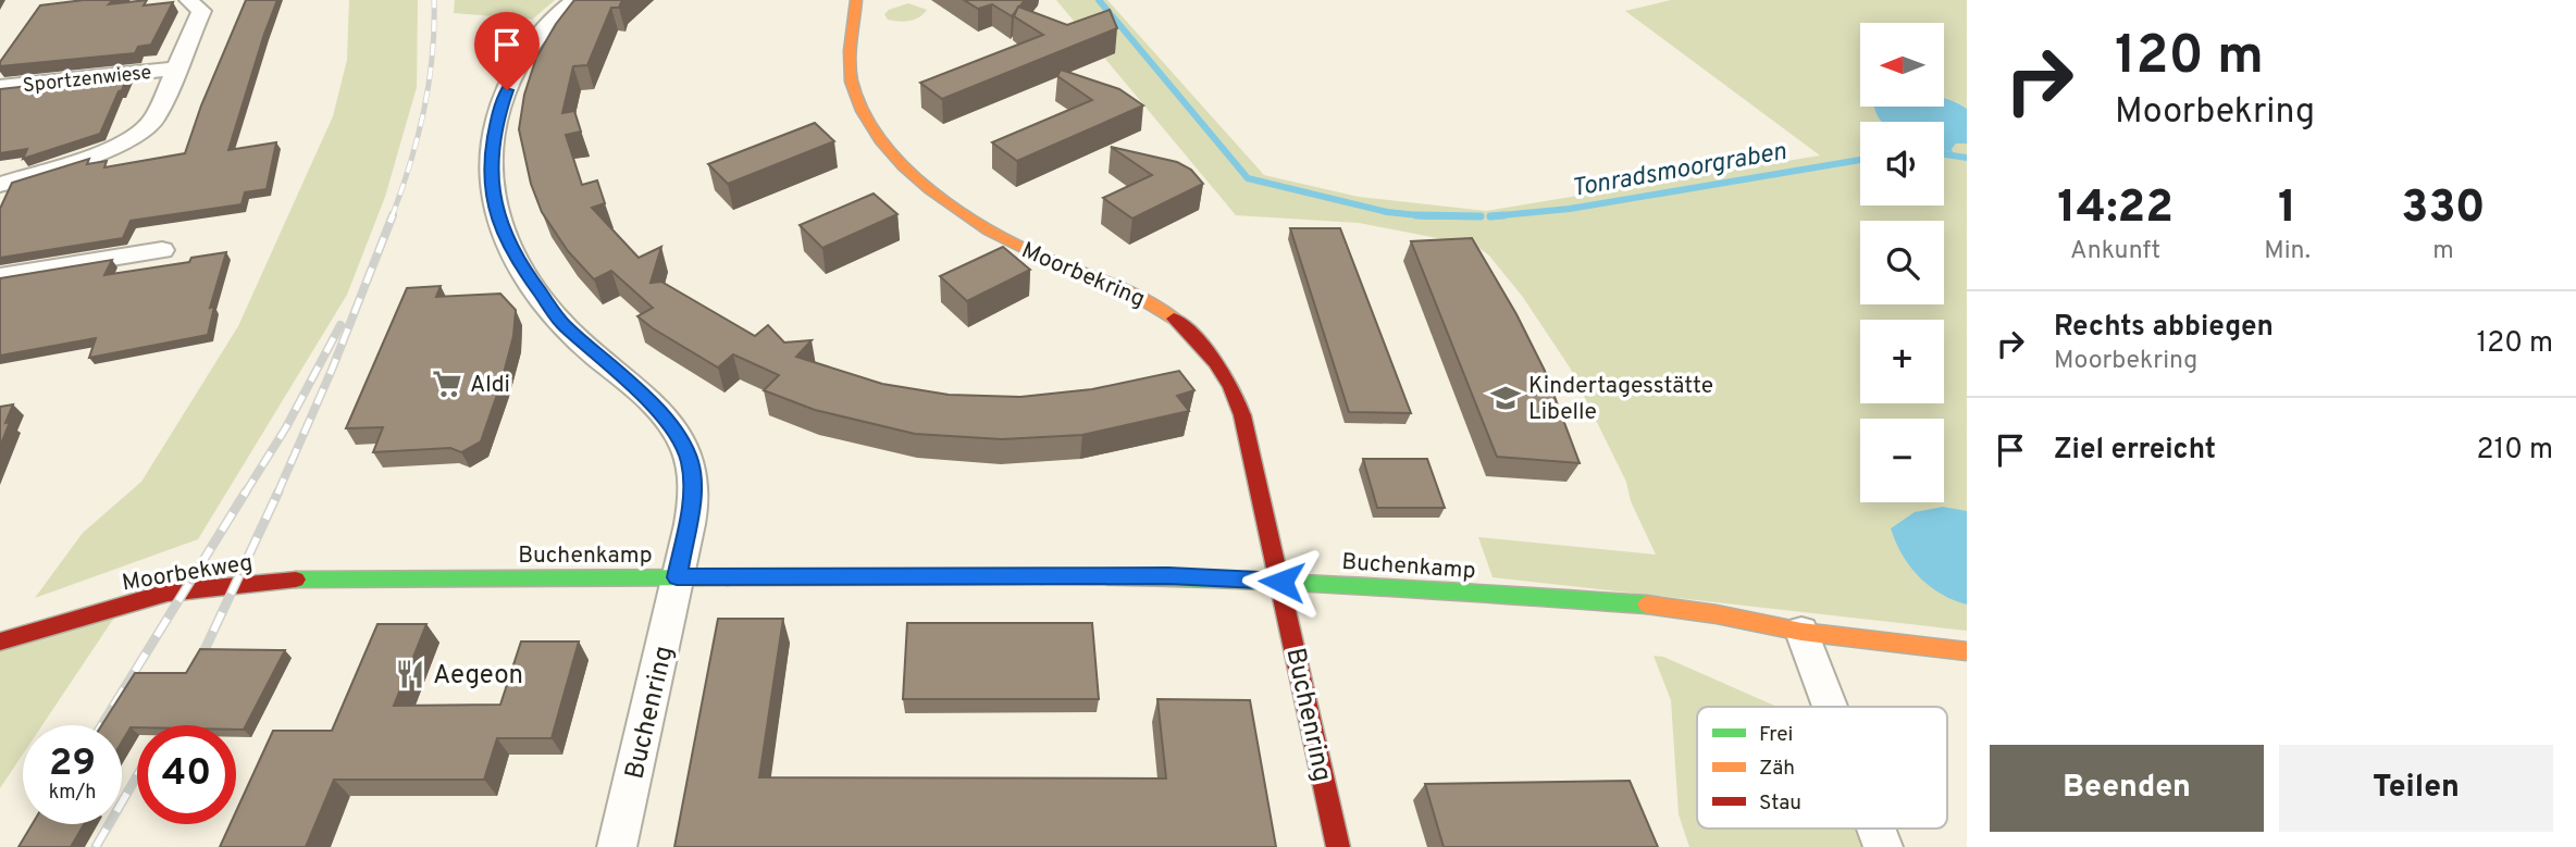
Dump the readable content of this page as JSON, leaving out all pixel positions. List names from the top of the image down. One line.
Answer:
{"streets":{"street":["Sportzenwiese","Moorbekring","Buchenkamp","Moorbekweg","Buchenring"]},"crossings":[["Moorbekring","Buchenkamp"],["Moorbekring","Buchenring"],["Buchenkamp","Moorbekweg"],["Buchenkamp","Buchenring"]],"water":["Tonradsmoorgraben"],"places":{"supermarket":["Aldi"],"school or university":["Kindertagesstätte Libelle"],"restaurant":["Aegeon"]},"legend":["Frei","Zäh","Stau"],"north":"left","page":{"turn":["120 m","Moorbekring"],"map_buttons":["+","−"],"eta":["14:22","Ankunft","1","Min.","330","m"],"list":[{"name":"Rechts abbiegen","note":"Moorbekring","value":"120 m"},{"name":"Ziel erreicht","value":"210 m"}],"speed":"29 km/h","limit":"40","buttons":["Beenden","Teilen"]}}
